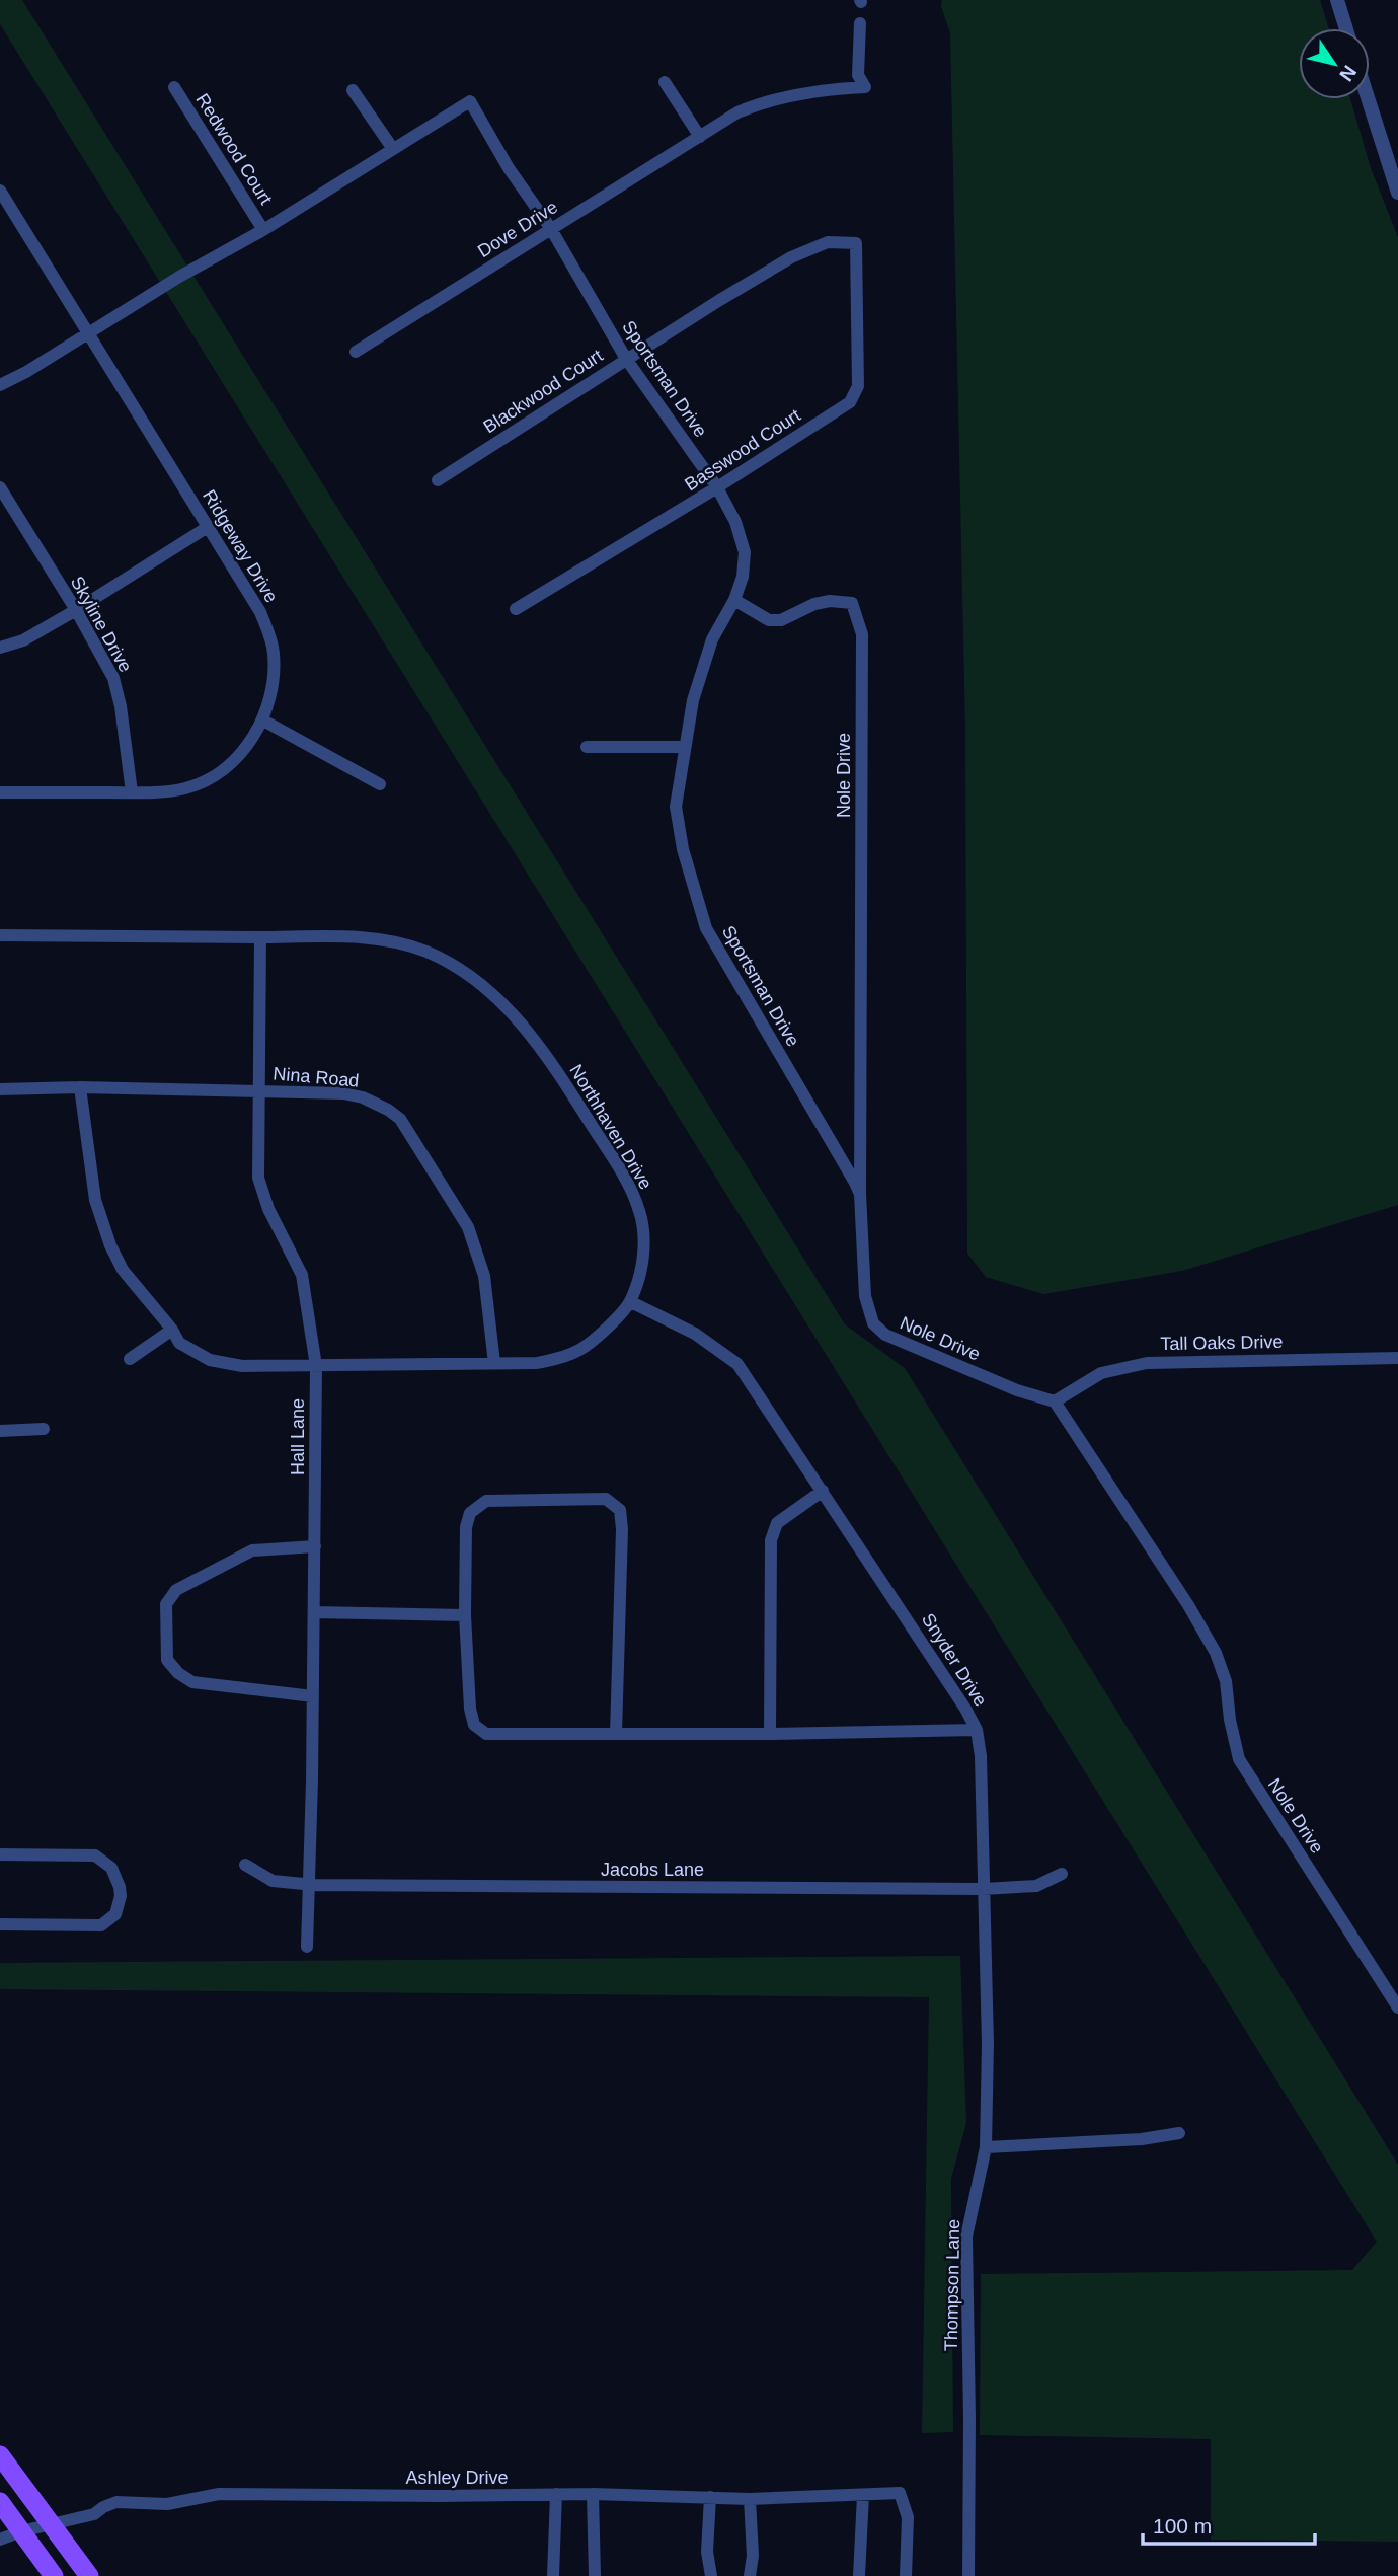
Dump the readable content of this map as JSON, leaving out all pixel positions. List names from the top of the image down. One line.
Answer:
{"streets":{"street":["Redwood Court","Dove Drive","Sportsman Drive","Blackwood Court","Basswood Court","Ridgeway Drive","Skyline Drive","Nole Drive","Nina Road","Northhaven Drive","Tall Oaks Drive","Hall Lane","Snyder Drive","Jacobs Lane","Thompson Lane","Ashley Drive"]},"crossings":[["Redwood Court","Sportsman Drive"],["Dove Drive","Sportsman Drive"],["Sportsman Drive","Blackwood Court"],["Sportsman Drive","Basswood Court"],["Sportsman Drive","Ridgeway Drive"],["Sportsman Drive","Nole Drive"],["Blackwood Court","Basswood Court"],["Ridgeway Drive","Skyline Drive"],["Nole Drive","Tall Oaks Drive"],["Nina Road","Northhaven Drive"],["Nina Road","Hall Lane"],["Northhaven Drive","Hall Lane"],["Northhaven Drive","Snyder Drive"],["Hall Lane","Jacobs Lane"],["Snyder Drive","Jacobs Lane"],["Snyder Drive","Thompson Lane"]],"scale_bar":"100 m","north":"bottom right"}
